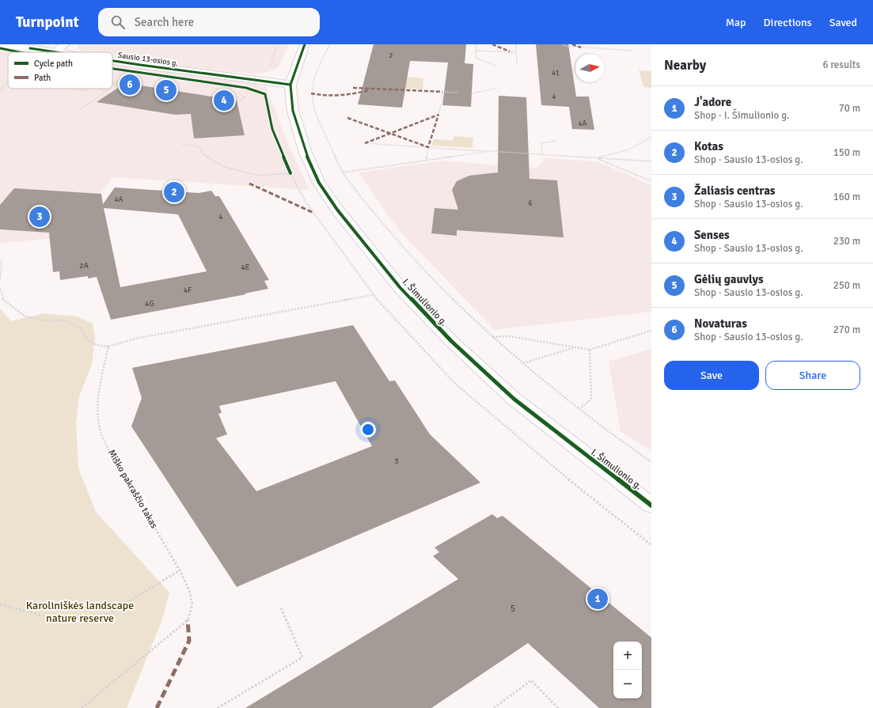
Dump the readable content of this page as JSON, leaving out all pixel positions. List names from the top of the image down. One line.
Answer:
{"streets":{"street":["Sausio 13-osios g.","I. Šimulionio g."],"path":["Miško pakraščio takas"]},"crossings":[["Sausio 13-osios g.","I. Šimulionio g."]],"parks":["Karoliniškės landscape nature reserve"],"house_numbers":["2","41","4","4A","4A","6","4","2A","4E","4F","4G","3","5"],"legend":["Cycle path","Path"],"north":"right","page":{"header":"Turnpoint","search":"Search here","nav":["Map","Directions","Saved"],"heading":["Nearby","6 results"],"pins":["6","5","4","2","3","1"],"list":[{"mark":"1","name":"J'adore","note":"Shop · I. Šimulionio g.","value":"70 m"},{"mark":"2","name":"Kotas","note":"Shop · Sausio 13-osios g.","value":"150 m"},{"mark":"3","name":"Žaliasis centras","note":"Shop · Sausio 13-osios g.","value":"160 m"},{"mark":"4","name":"Senses","note":"Shop · Sausio 13-osios g.","value":"230 m"},{"mark":"5","name":"Gėlių gauvlys","note":"Shop · Sausio 13-osios g.","value":"250 m"},{"mark":"6","name":"Novaturas","note":"Shop · Sausio 13-osios g.","value":"270 m"}],"buttons":["Save","Share"],"map_buttons":["+","−"]}}
